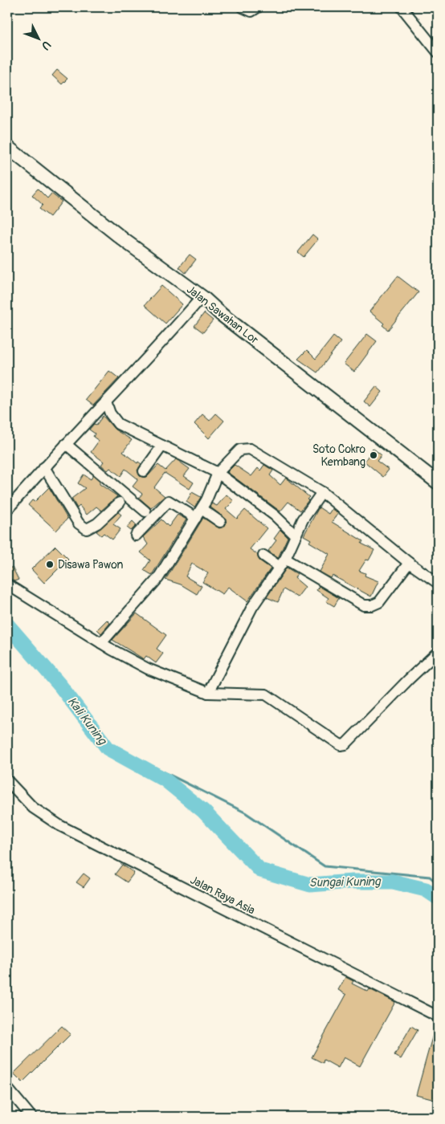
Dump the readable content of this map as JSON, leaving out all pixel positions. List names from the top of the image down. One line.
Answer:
{"streets":{"main road":["Jalan Sawahan Lor"],"street":["Jalan Raya Asia"]},"water":["Kali Kuning","Sungai Kuning"],"places":["Soto Cokro Kembang","Disawa Pawon"],"north":"bottom right"}
